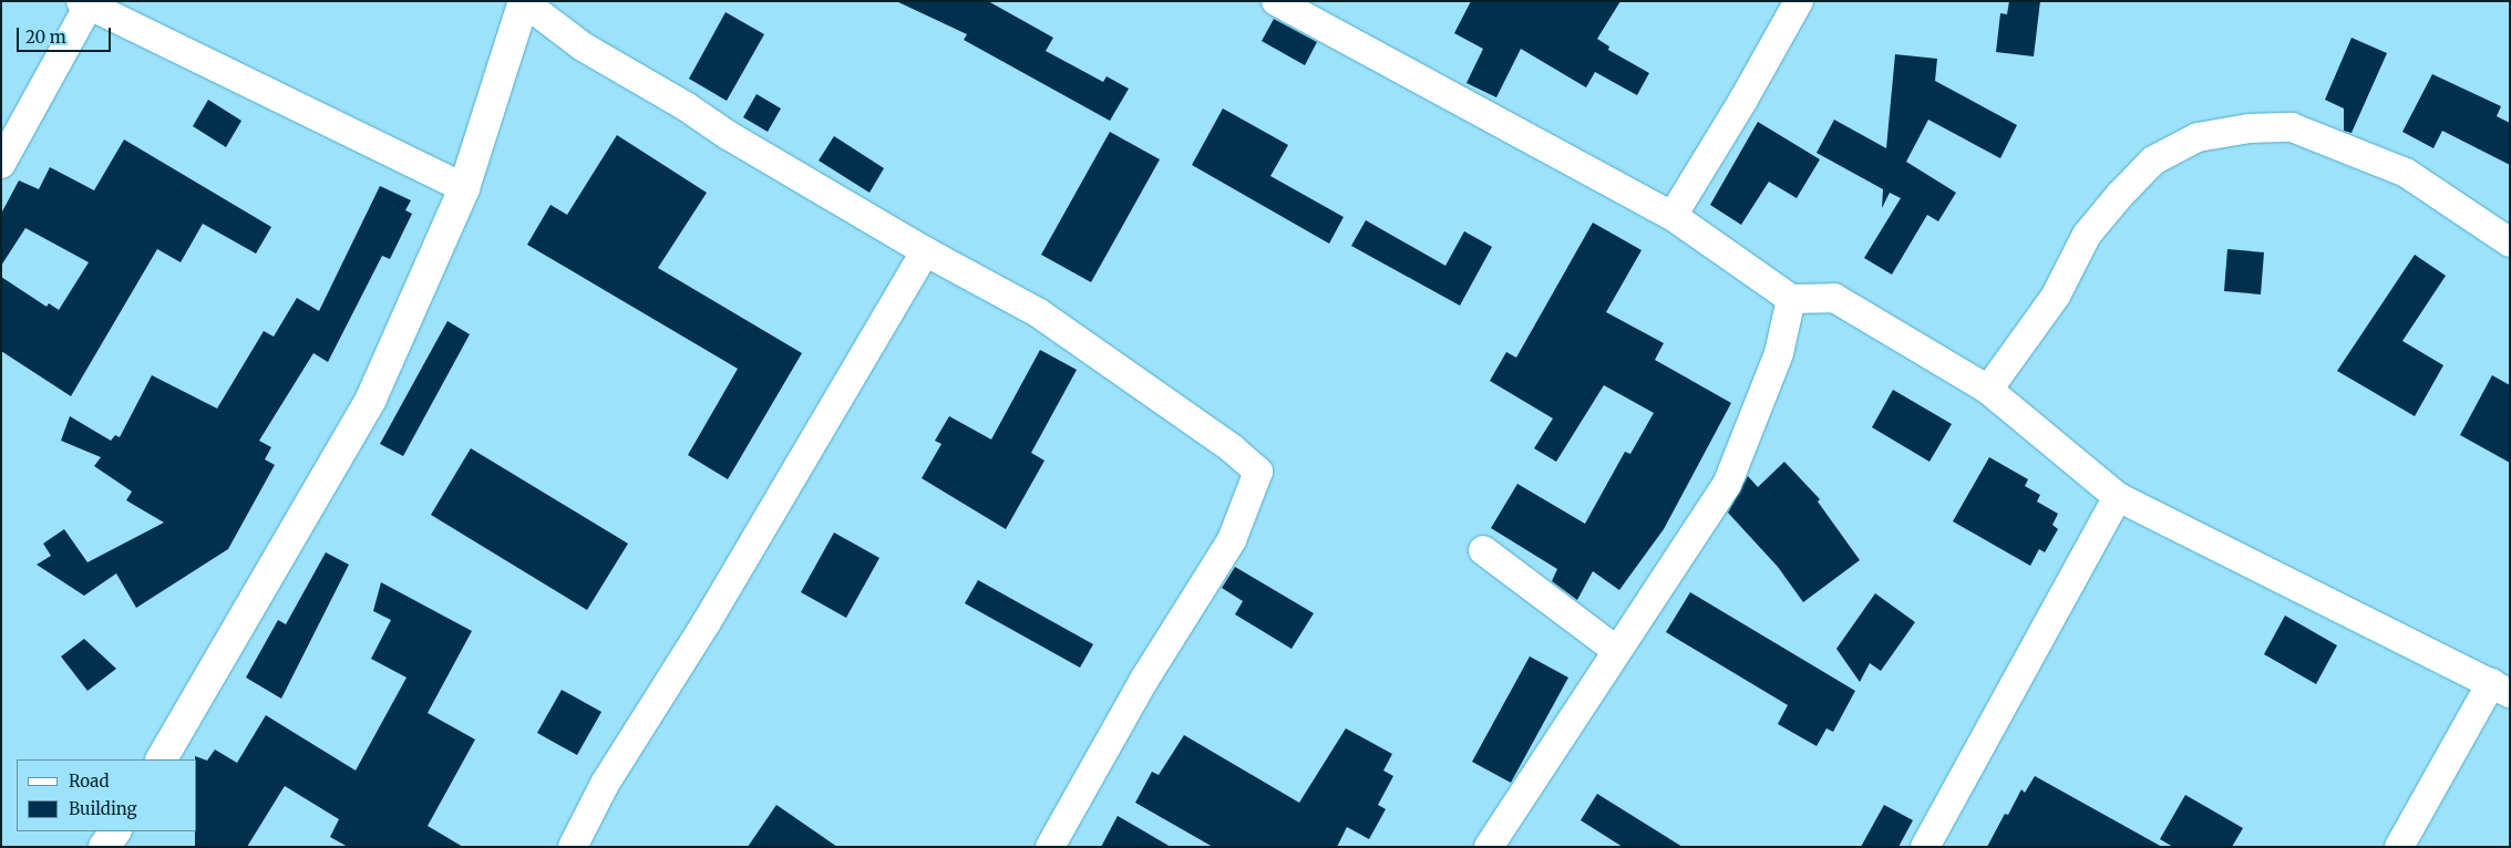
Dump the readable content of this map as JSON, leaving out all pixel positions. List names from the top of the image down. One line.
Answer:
{"legend":["Road","Building"],"scale_bar":"20 m"}
